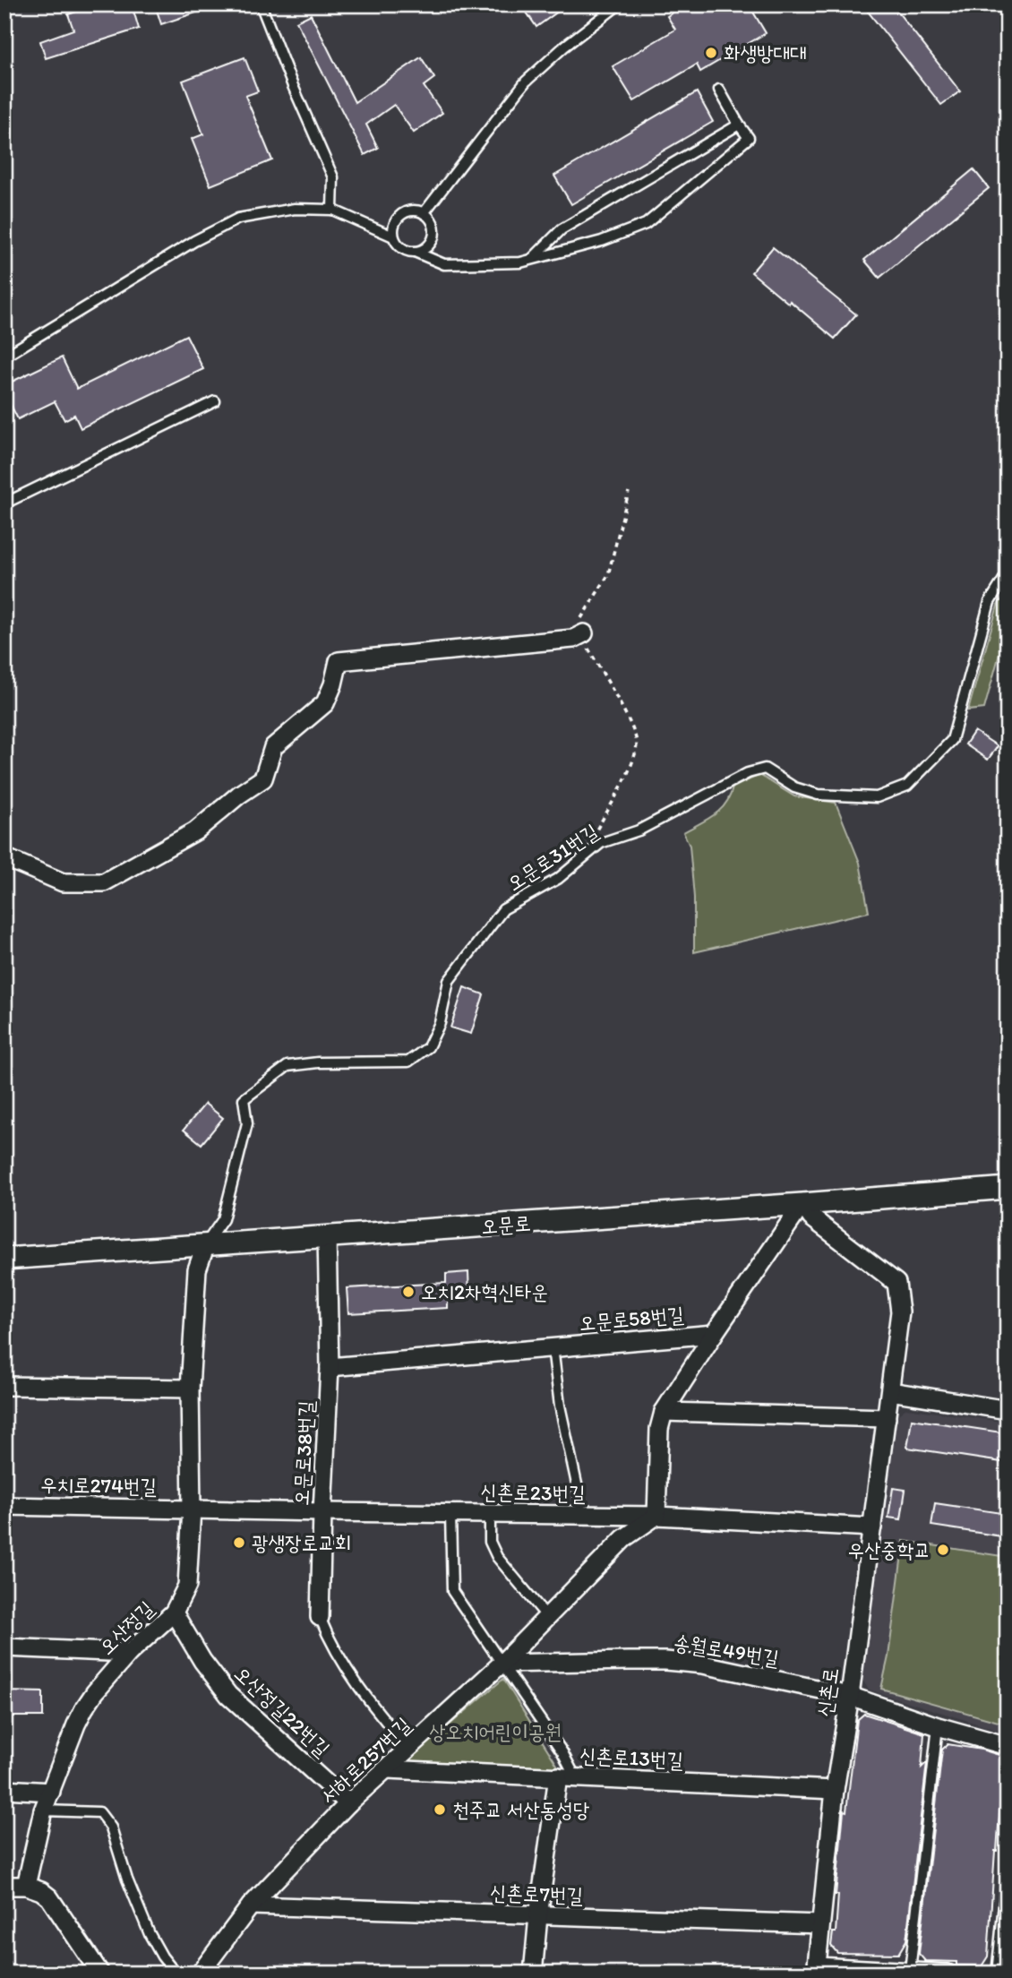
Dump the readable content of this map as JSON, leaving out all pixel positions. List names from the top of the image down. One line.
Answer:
{"streets":{"street":["오문로","오문로58번길","오문로38번길","우치로274번길","신촌로23번길","오산정길","송월로49번길","신촌로","오산정길22번길","신촌로13번길","서하로257번길","신촌로7번길"],"lane":["오문로31번길"]},"crossings":[["오문로31번길","오문로"],["오문로31번길","오산정길"],["오문로","오문로58번길"],["오문로","오문로38번길"],["오문로","오산정길"],["오문로","신촌로"],["오문로58번길","신촌로23번길"],["오문로58번길","신촌로"],["오문로58번길","서하로257번길"],["오문로38번길","신촌로23번길"],["우치로274번길","신촌로23번길"],["우치로274번길","오산정길"],["신촌로23번길","오산정길"],["신촌로23번길","신촌로"],["신촌로23번길","서하로257번길"],["오산정길","오산정길22번길"],["송월로49번길","신촌로"],["송월로49번길","서하로257번길"],["신촌로","신촌로13번길"],["신촌로","신촌로7번길"],["오산정길22번길","서하로257번길"],["신촌로13번길","서하로257번길"],["서하로257번길","신촌로7번길"]],"parks":["상오치어린이공원"],"places":["화생방대대","오치2차혁신타운","광생장로교회","우산중학교","천주교 서산동성당"]}
